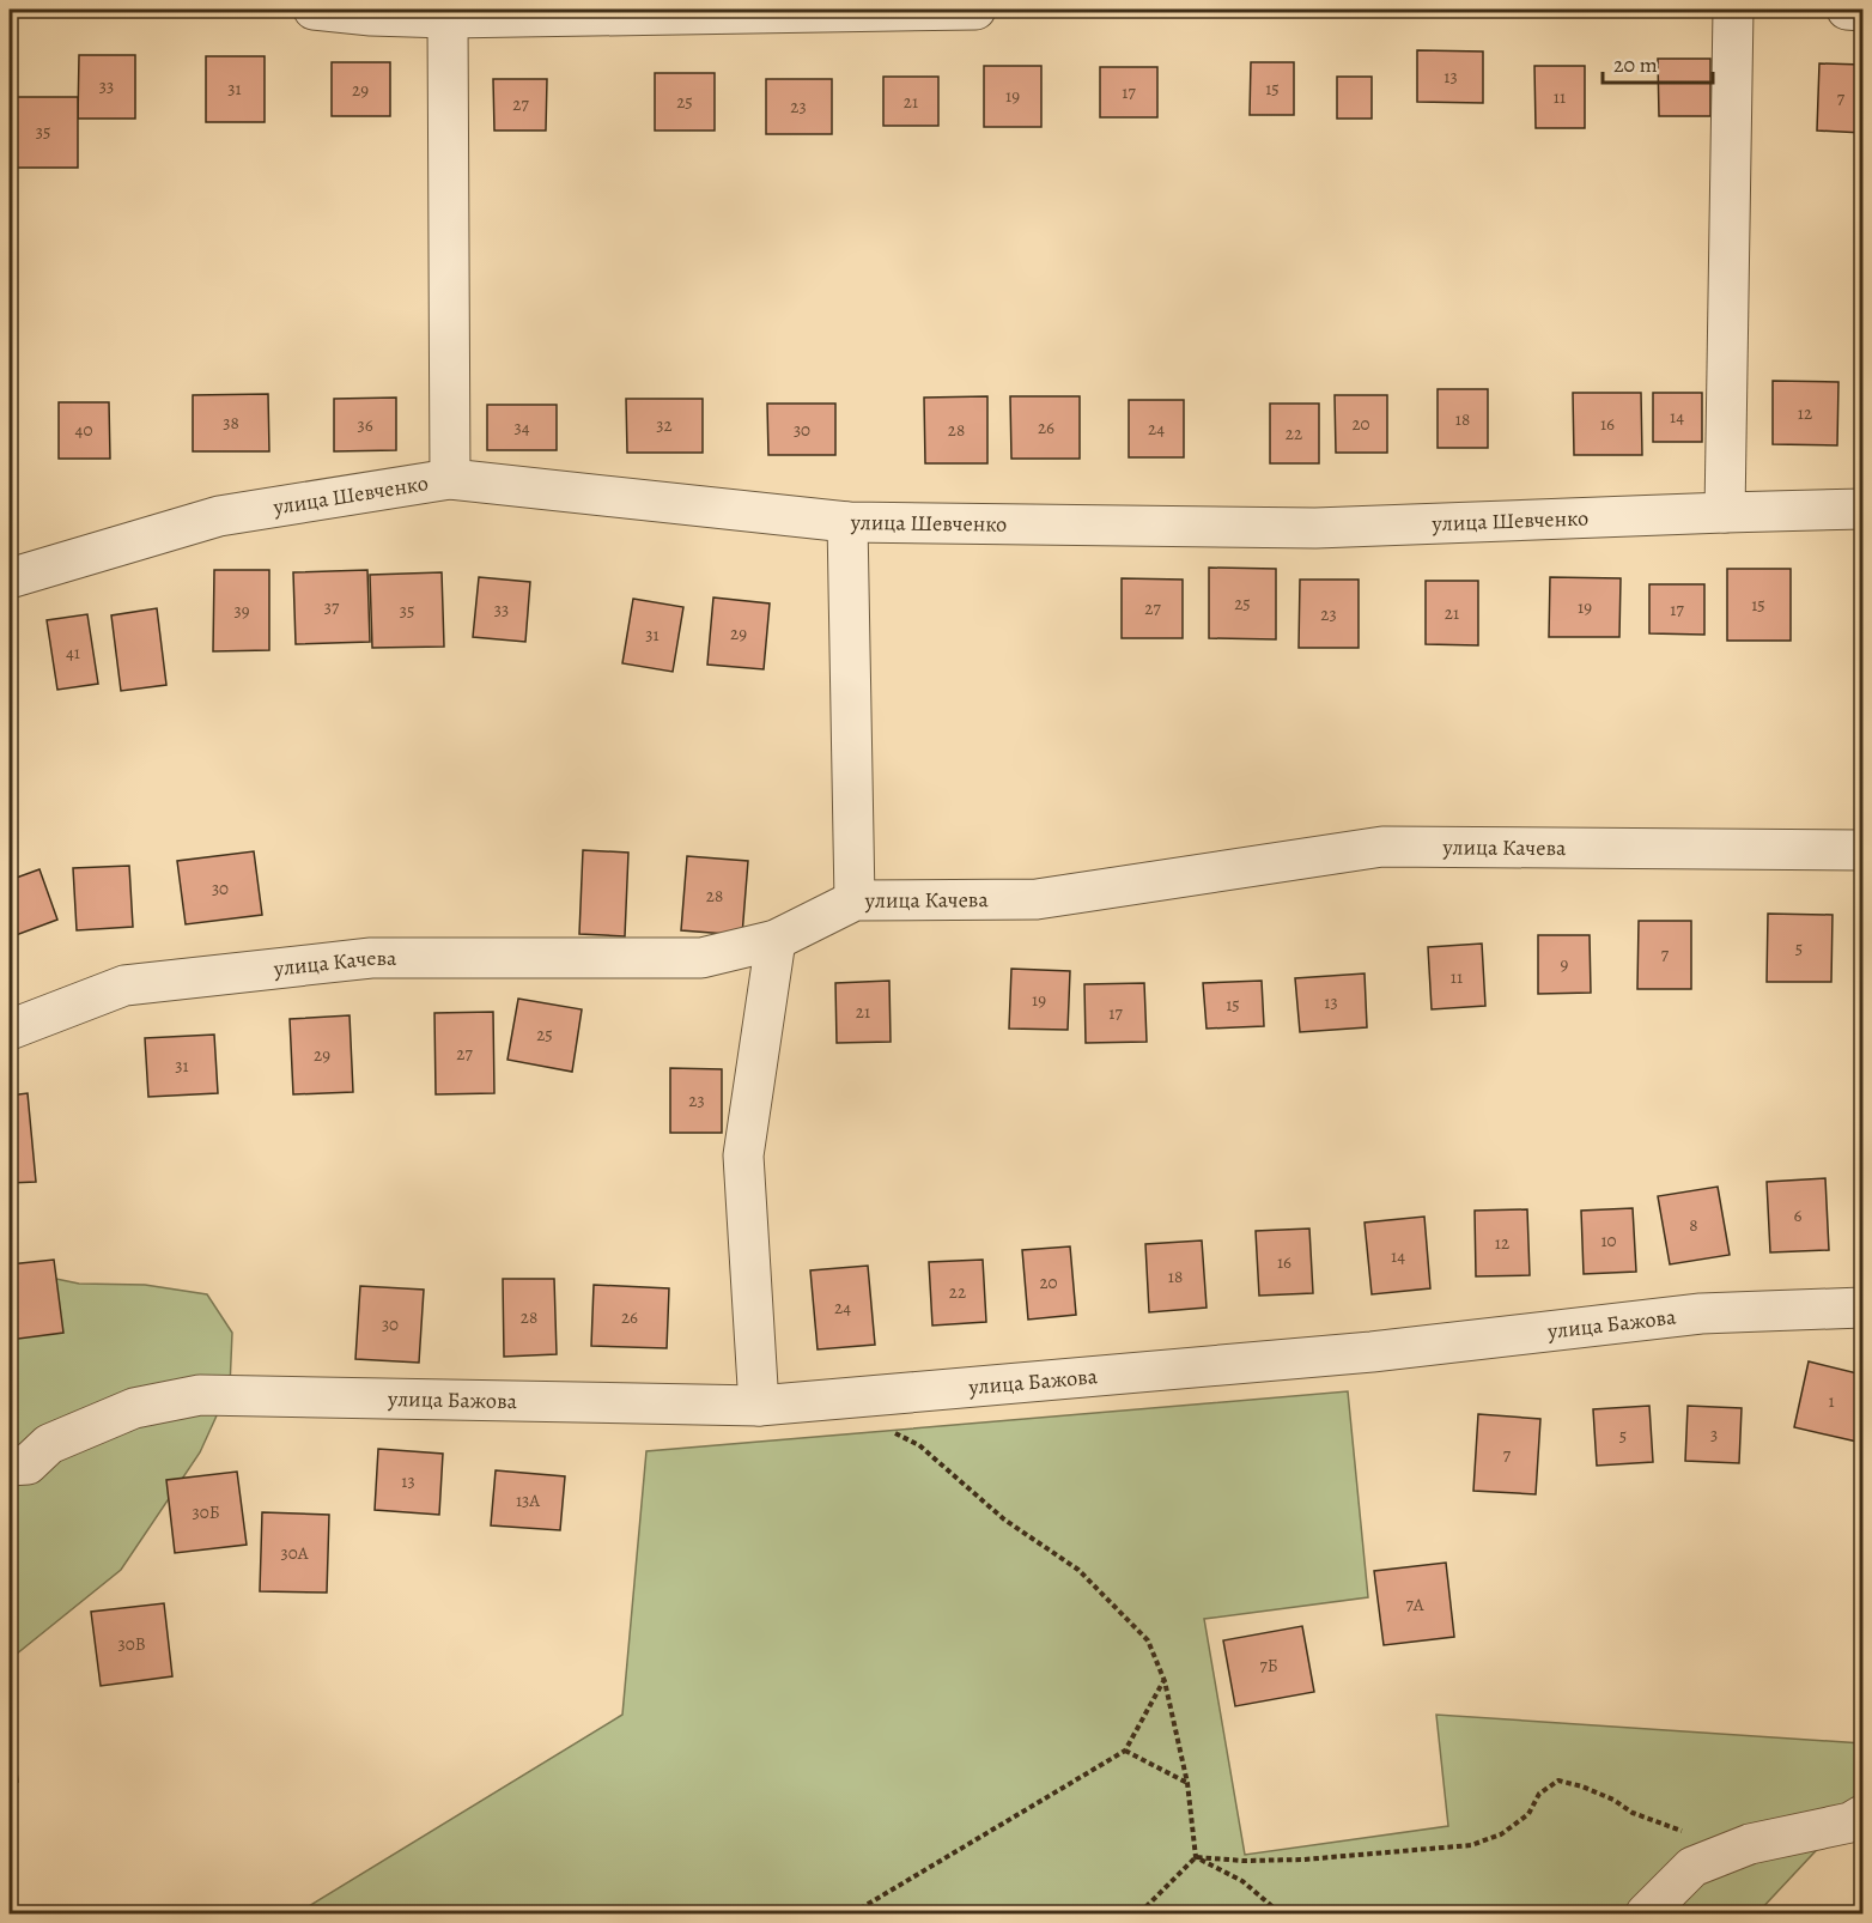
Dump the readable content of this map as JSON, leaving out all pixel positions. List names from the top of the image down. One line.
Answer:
{"streets":{"street":["улица Шевченко","улица Качева","улица Бажова"]},"house_numbers":["13","33","31","15","29","17","19","11","7","25","21","27","23","35","12","14","18","38","20","16","36","32","34","26","24","40","30","28","22","25","15","37","19","27","33","17","39","35","21","23","29","31","41","30","28","5","7","9","11","19","13","15","21","17","25","27","29","31","23","6","8","10","12","14","16","18","20","22","24","28","26","30","1","3","5","7","13","13А","30Б","30А","7А","30В","7Б"],"scale_bar":"20 m"}
